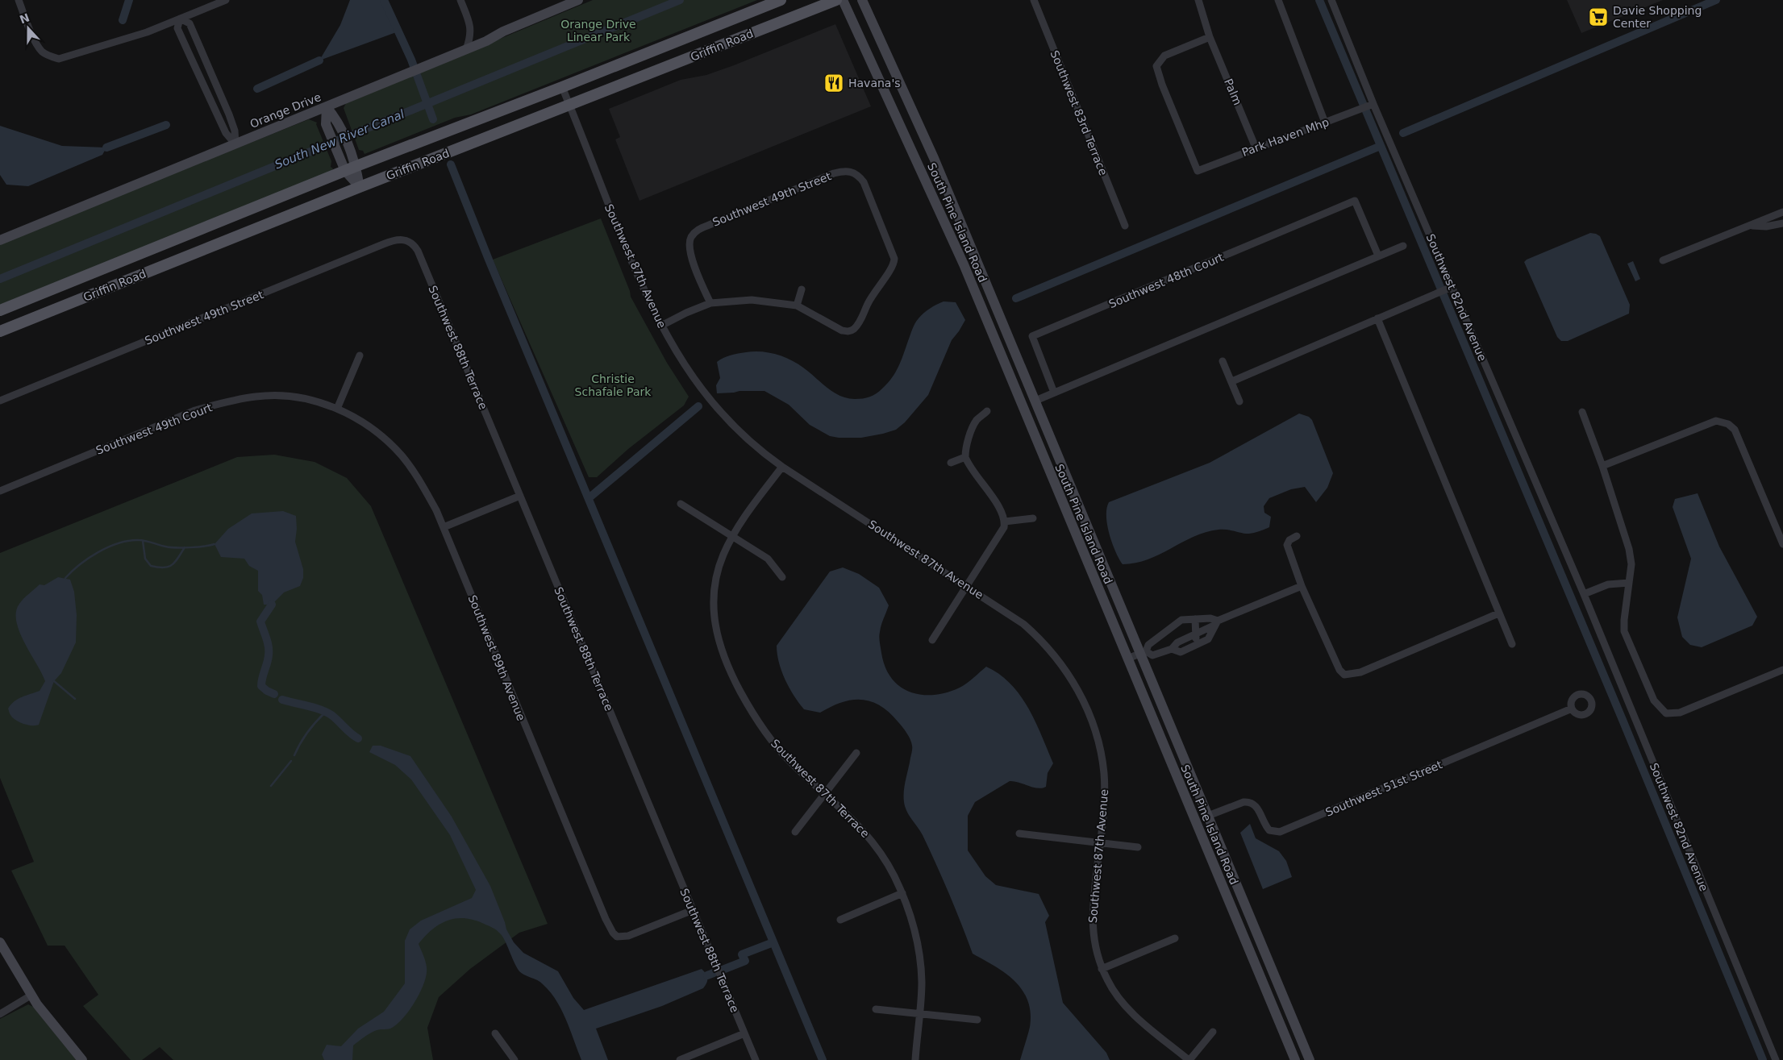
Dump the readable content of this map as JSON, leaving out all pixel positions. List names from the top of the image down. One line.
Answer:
{"streets":{"main road":["Griffin Road","Orange Drive","South Pine Island Road"],"street":["Palm","Southwest 83rd Terrace","Park Haven Mhp","Southwest 49th Street","Southwest 87th Avenue","Southwest 48th Court","Southwest 82nd Avenue","Southwest 88th Terrace","Southwest 49th Court","Southwest 89th Avenue","Southwest 87th Terrace","Southwest 51st Street"]},"crossings":[["Griffin Road","Southwest 87th Avenue"],["Palm","Park Haven Mhp"],["Park Haven Mhp","Southwest 82nd Avenue"],["Southwest 49th Street","Southwest 88th Terrace"],["South Pine Island Road","Southwest 51st Street"],["Southwest 87th Avenue","Southwest 87th Terrace"],["Southwest 88th Terrace","Southwest 89th Avenue"],["Southwest 49th Court","Southwest 89th Avenue"]],"water":["South New River Canal"],"parks":["Orange Drive Linear Park","Christie Schafale Park"],"places":{"supermarket":["Davie Shopping Center"],"restaurant":["Havana's"]},"north":"top"}
